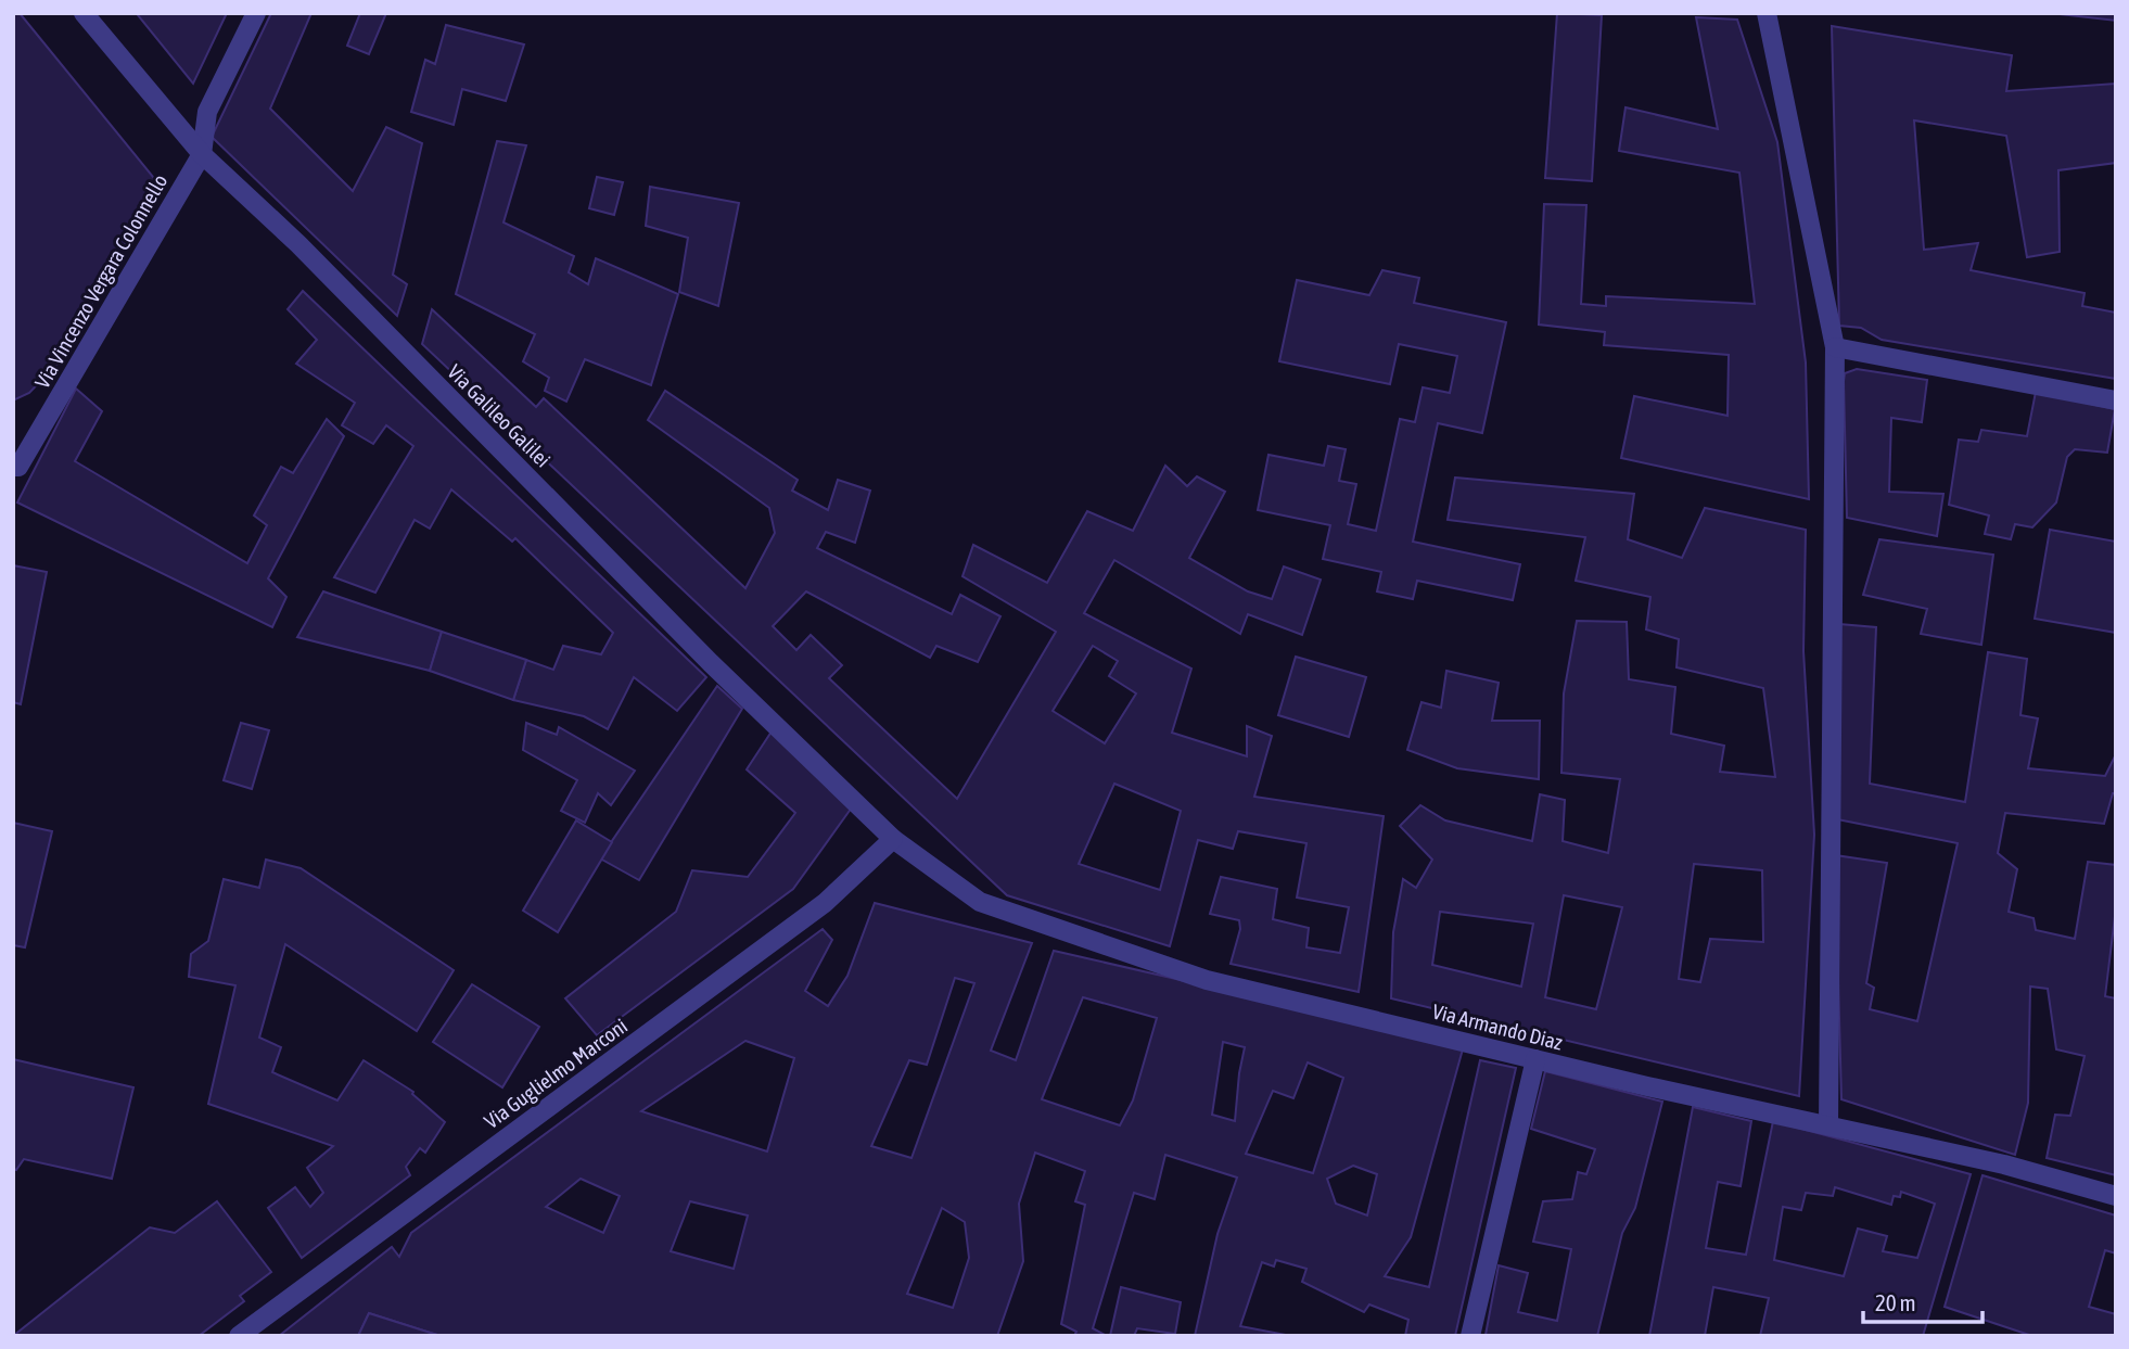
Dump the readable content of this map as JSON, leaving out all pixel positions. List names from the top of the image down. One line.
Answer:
{"streets":{"street":["Via Vincenzo Vergara Colonnello","Via Galileo Galilei","Via Armando Diaz","Via Guglielmo Marconi"]},"crossings":[["Via Vincenzo Vergara Colonnello","Via Galileo Galilei"],["Via Galileo Galilei","Via Armando Diaz"],["Via Galileo Galilei","Via Guglielmo Marconi"],["Via Armando Diaz","Via Guglielmo Marconi"]],"scale_bar":"20 m"}
